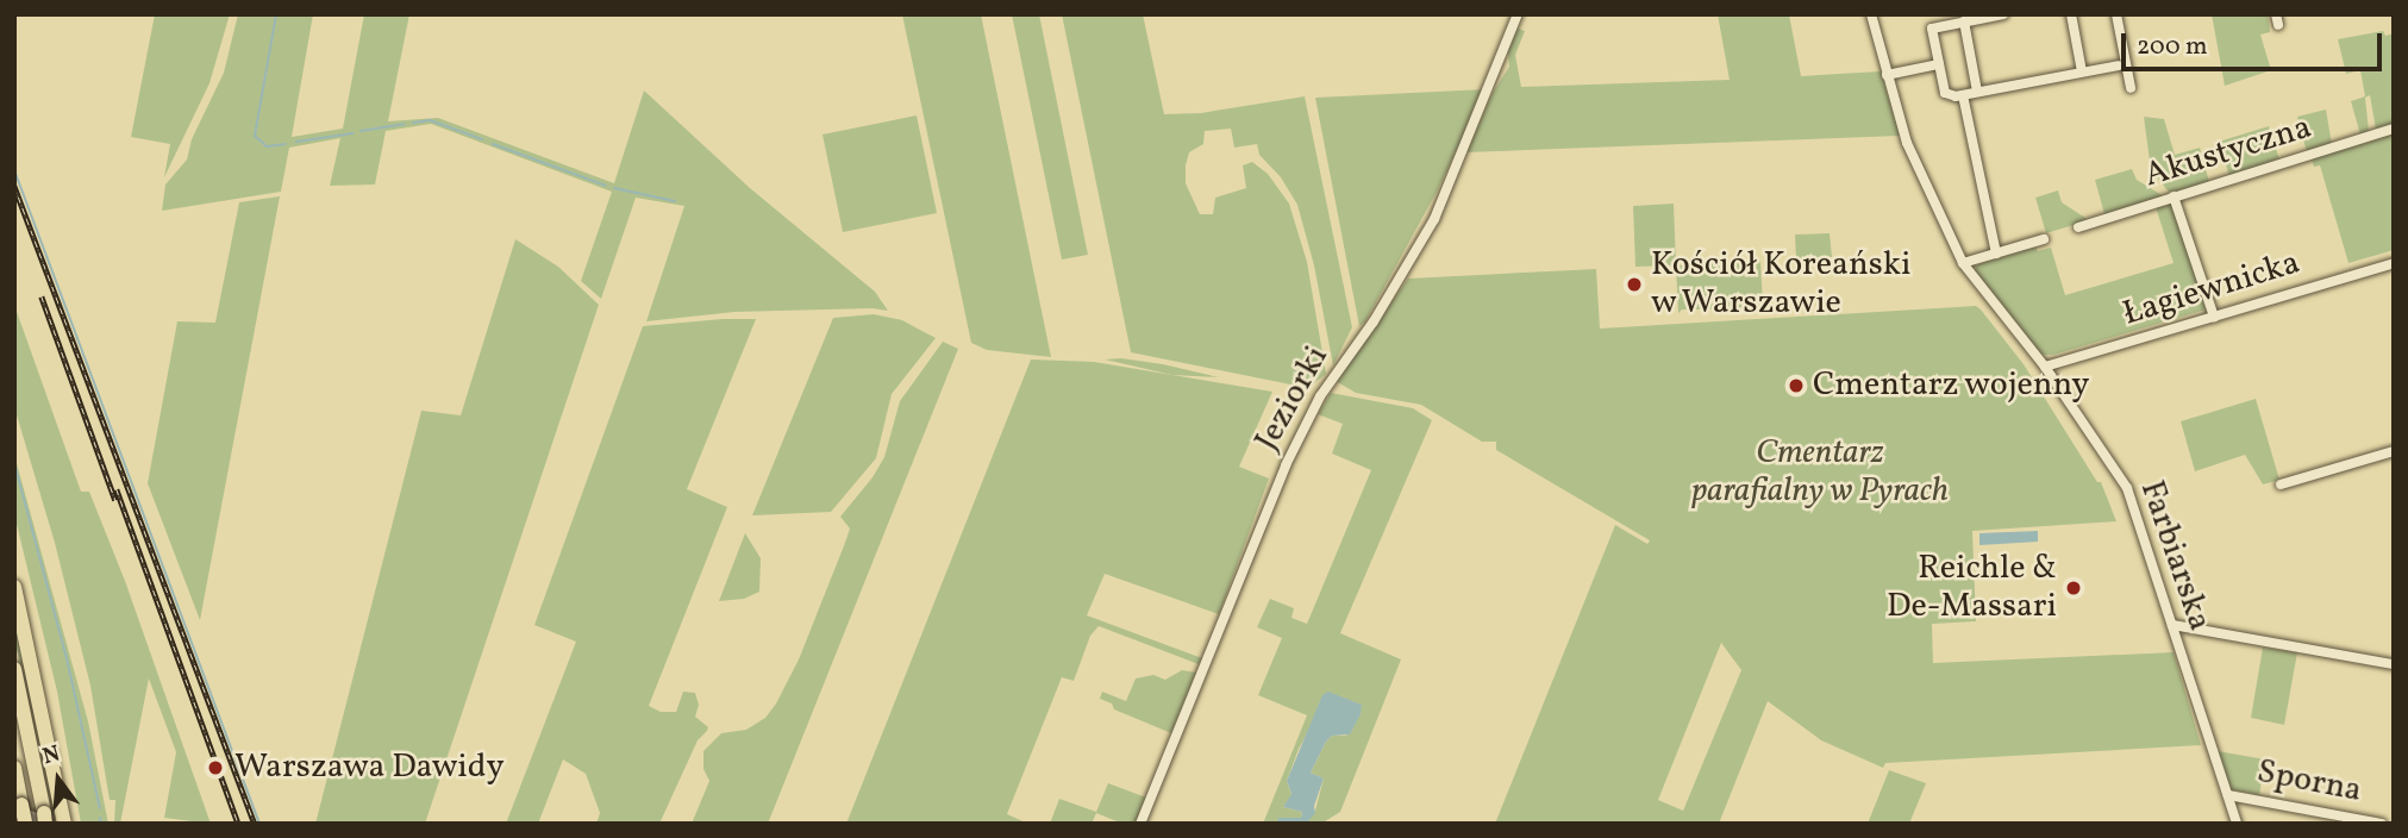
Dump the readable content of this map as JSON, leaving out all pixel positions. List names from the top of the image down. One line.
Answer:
{"streets":{"street":["Akustyczna","Łagiewnicka","Jeziorki","Farbiarska","Sporna"]},"crossings":[["Łagiewnicka","Farbiarska"],["Farbiarska","Sporna"]],"parks":["Cmentarz parafialny w Pyrach"],"places":["Kościół Koreański w Warszawie","Cmentarz wojenny","Reichle & De-Massari","Warszawa Dawidy"],"scale_bar":"200 m","north":"top"}
